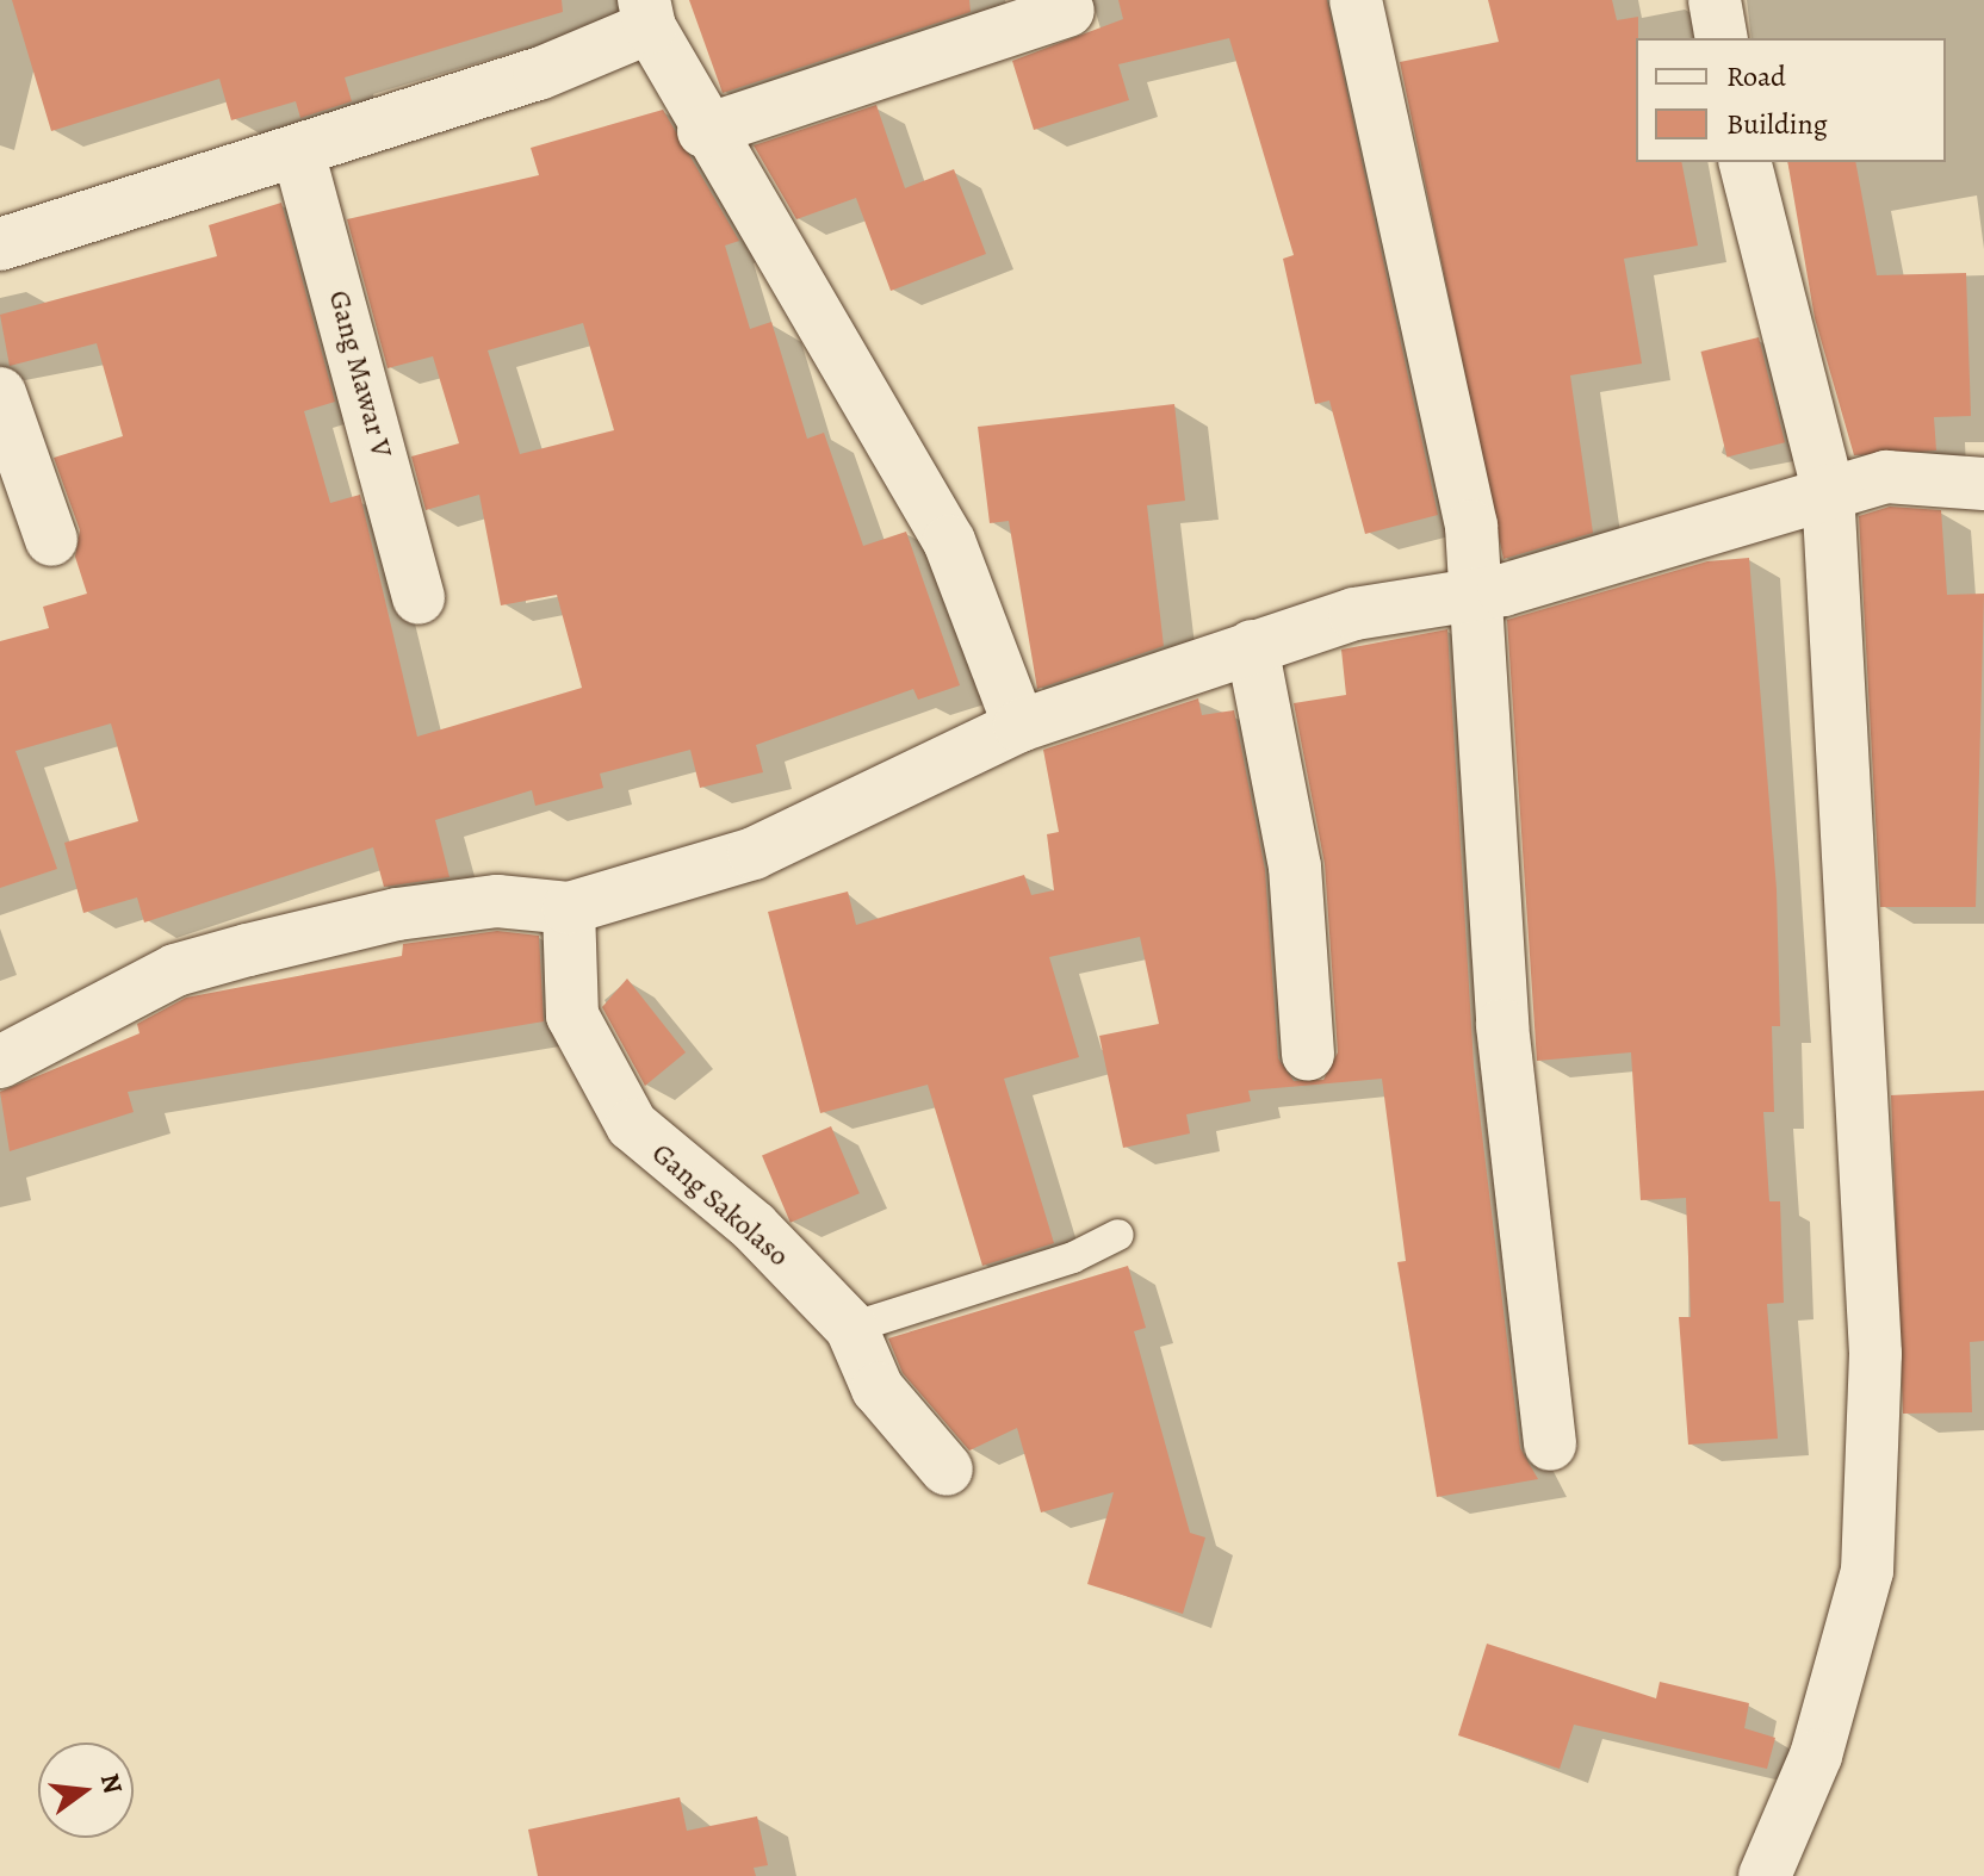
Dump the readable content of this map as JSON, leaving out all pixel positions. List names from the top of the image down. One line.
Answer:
{"streets":{"street":["Gang Mawar V","Gang Sakolaso"]},"legend":["Road","Building"],"north":"right"}
